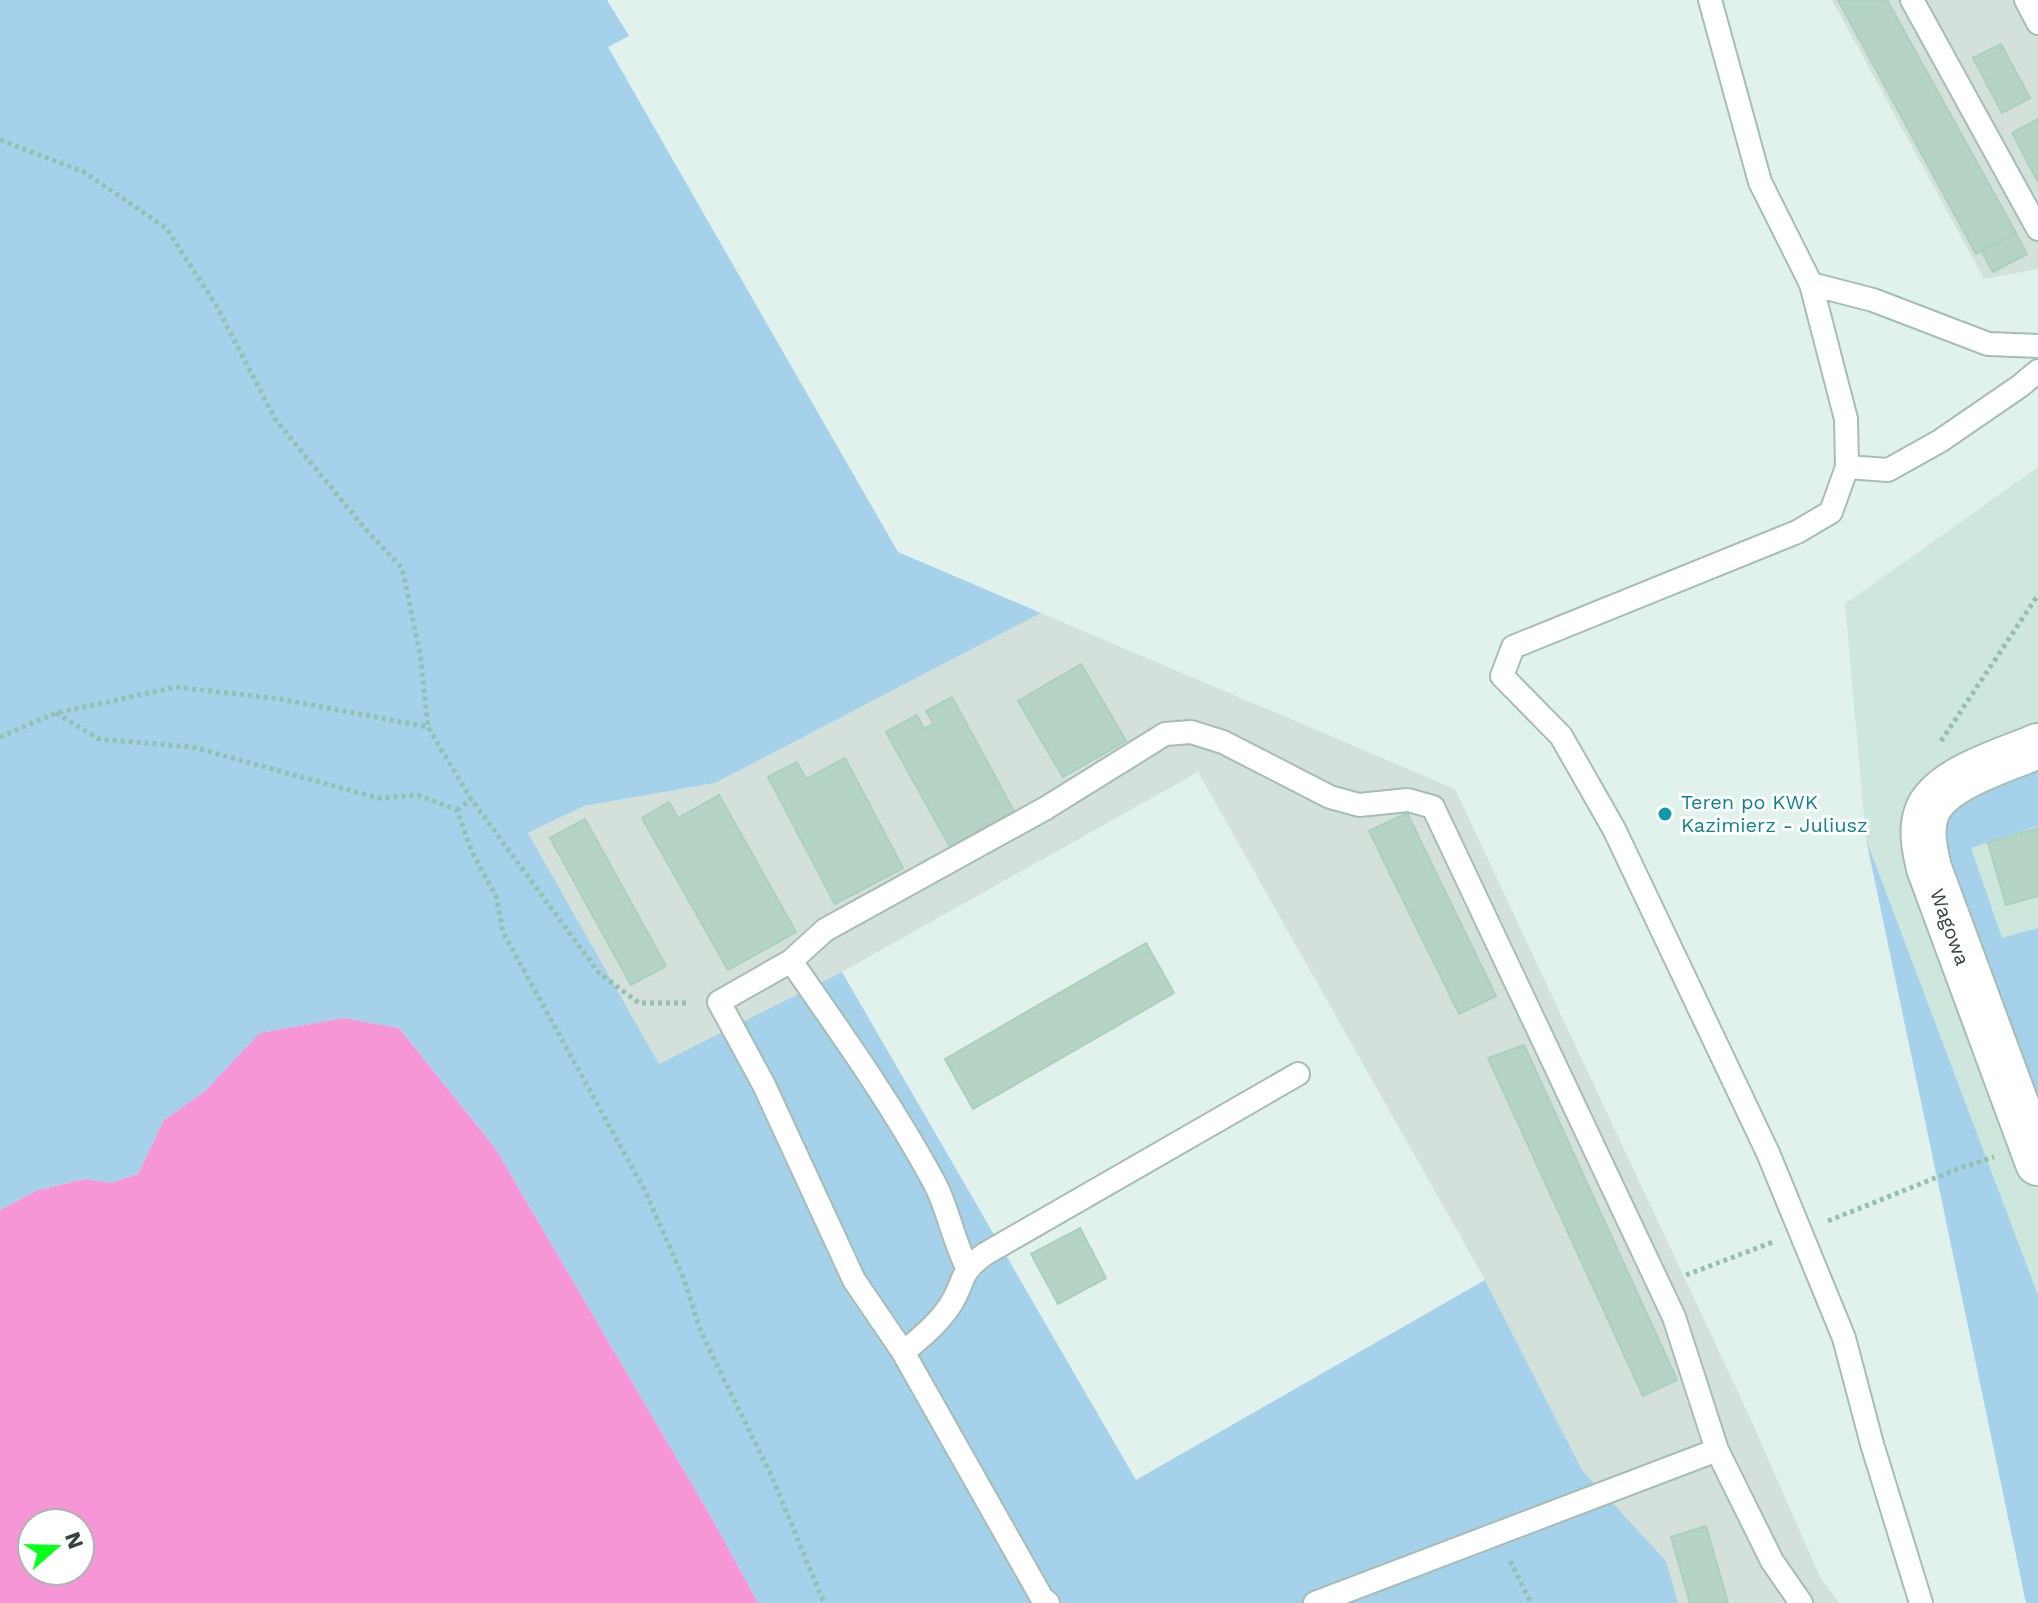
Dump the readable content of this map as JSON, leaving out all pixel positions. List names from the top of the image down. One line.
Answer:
{"streets":{"street":["Wagowa"]},"places":["Teren po KWK Kazimierz - Juliusz"],"north":"right"}
